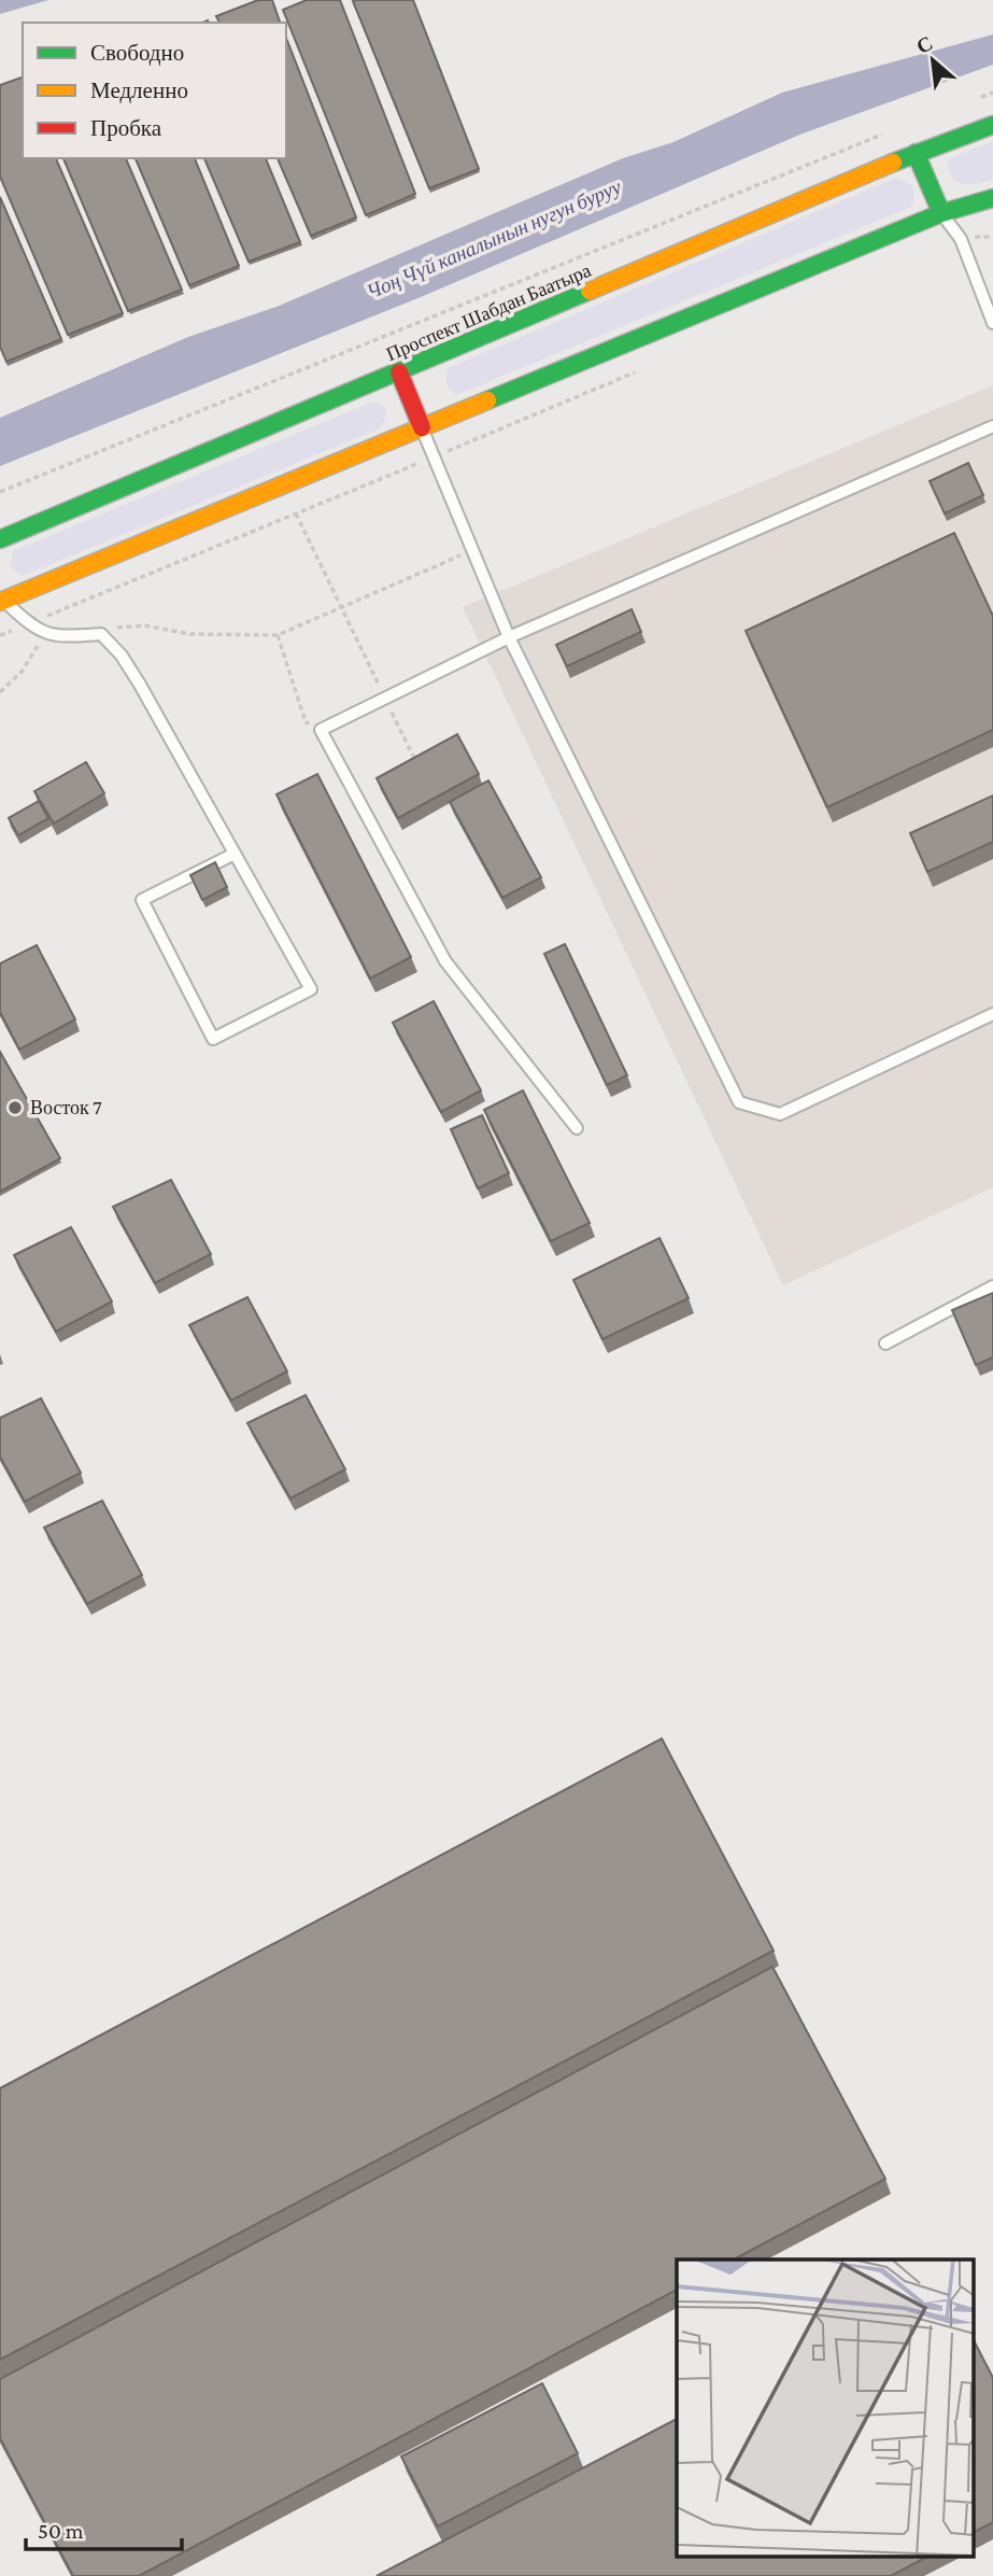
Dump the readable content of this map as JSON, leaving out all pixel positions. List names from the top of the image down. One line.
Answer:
{"streets":{"main road":["Проспект Шабдан Баатыра"]},"water":["Чоң Чүй каналынын нугун буруу"],"places":["Восток 7"],"legend":["Свободно","Медленно","Пробка"],"scale_bar":"50 m","north":"top left"}
